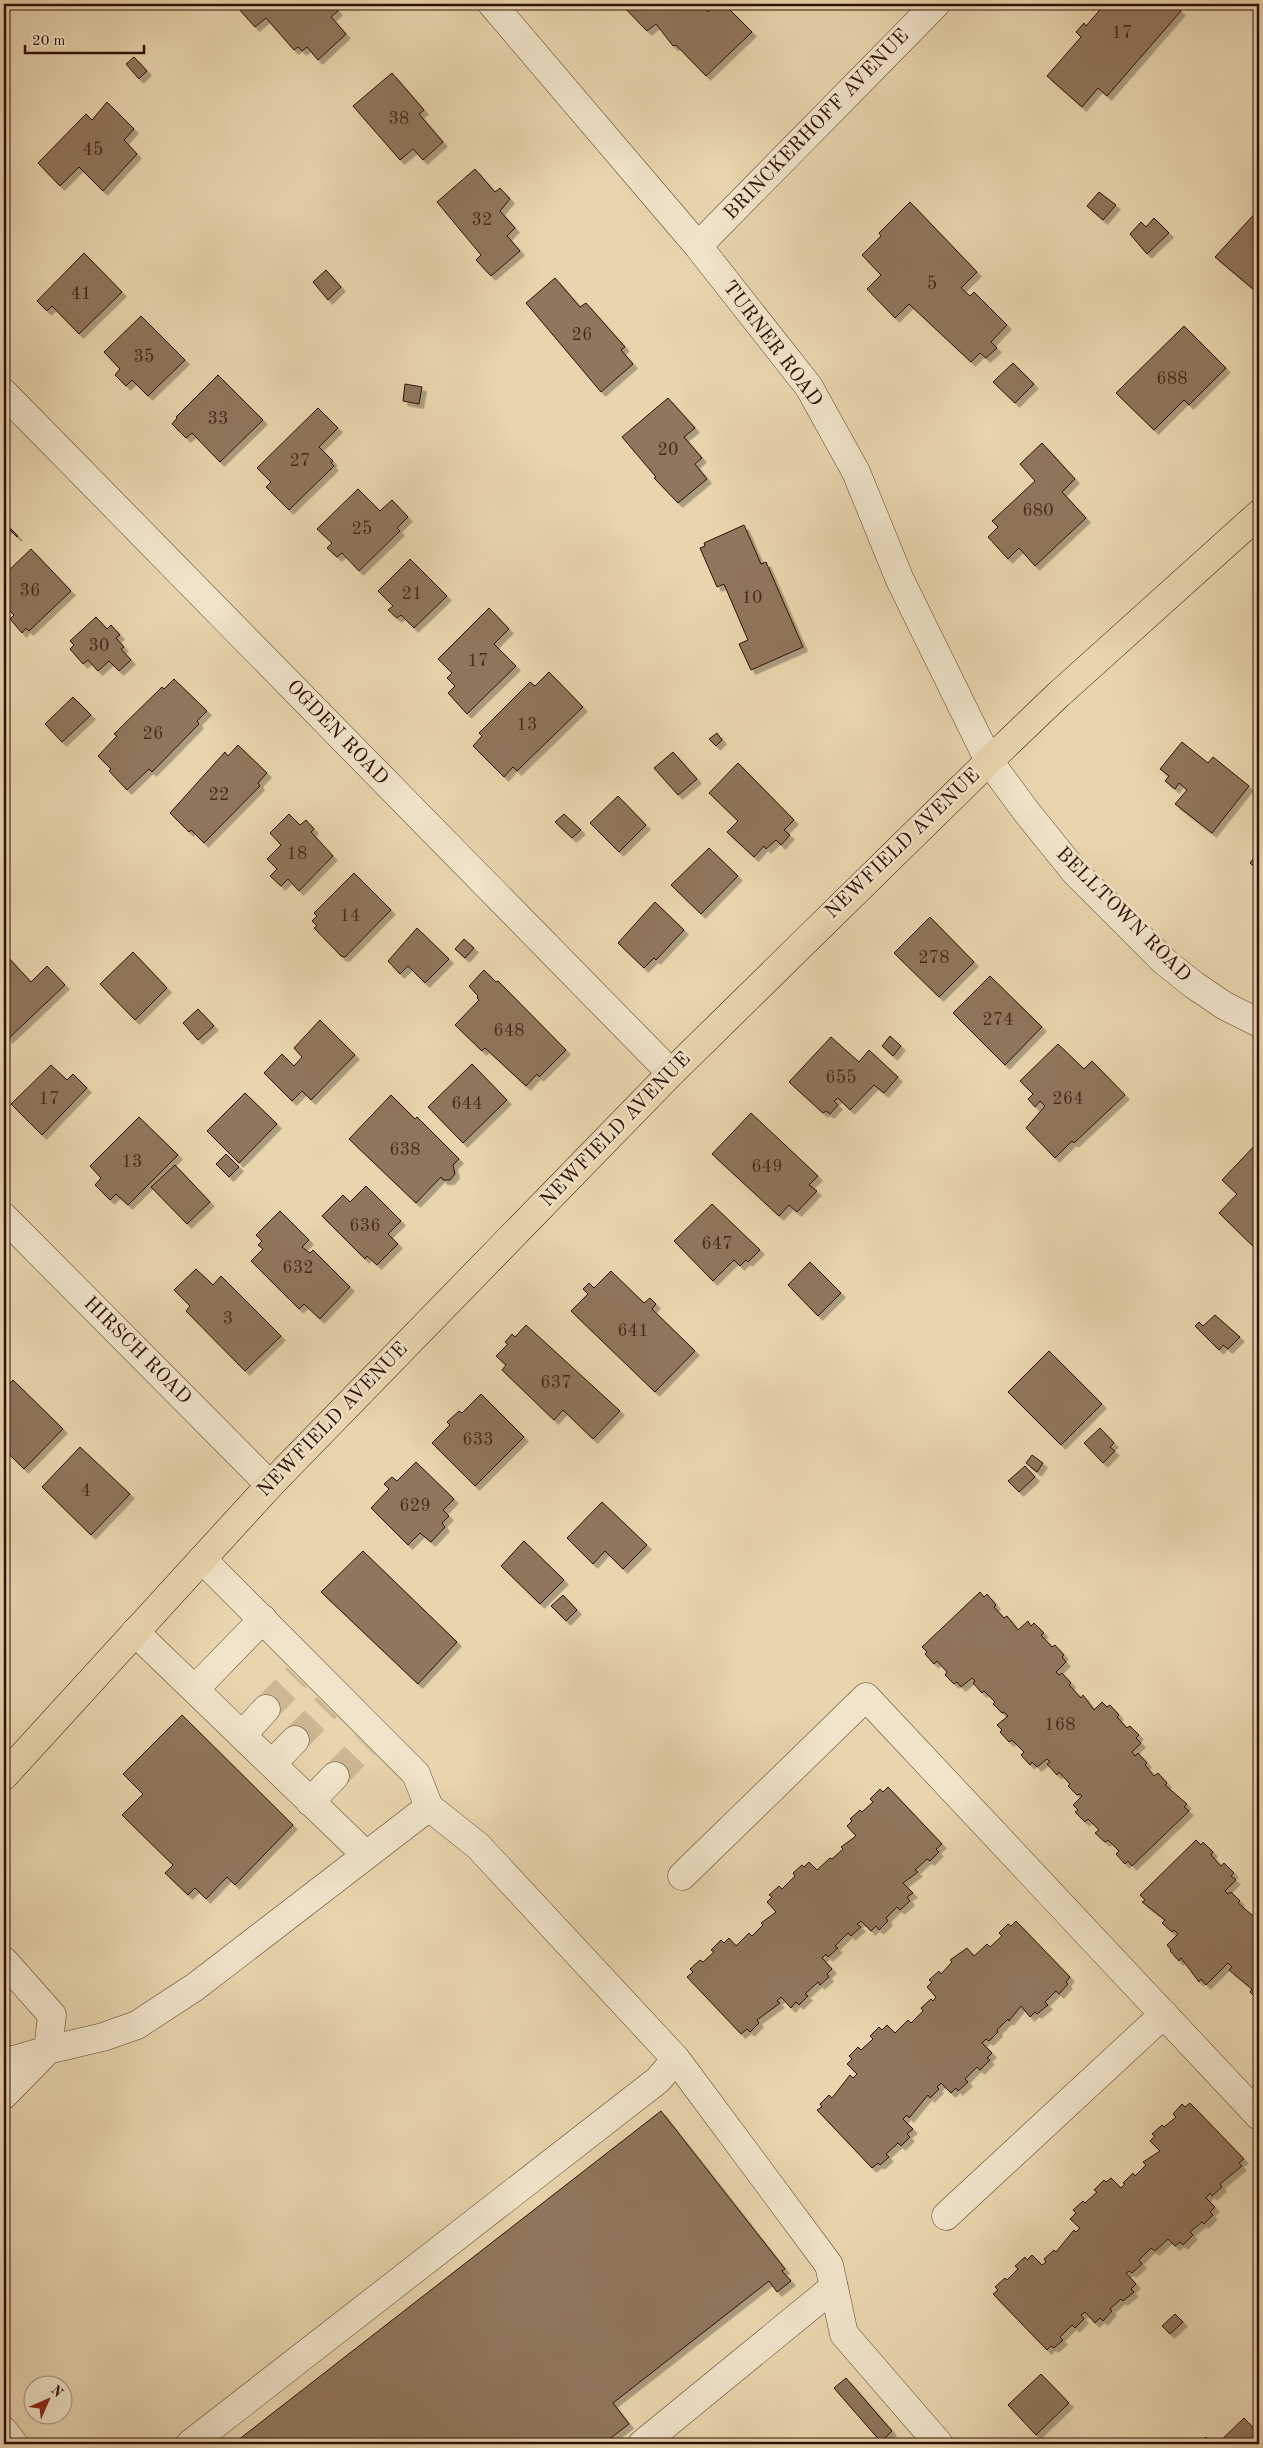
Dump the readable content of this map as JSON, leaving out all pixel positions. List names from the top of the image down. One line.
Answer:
{"streets":{"main road":["NEWFIELD AVENUE"],"street":["BRINCKERHOFF AVENUE","TURNER ROAD","OGDEN ROAD","BELLTOWN ROAD","HIRSCH ROAD"]},"crossings":[["BRINCKERHOFF AVENUE","TURNER ROAD"],["TURNER ROAD","NEWFIELD AVENUE"],["TURNER ROAD","BELLTOWN ROAD"],["OGDEN ROAD","NEWFIELD AVENUE"],["NEWFIELD AVENUE","BELLTOWN ROAD"],["NEWFIELD AVENUE","HIRSCH ROAD"]],"house_numbers":["17","38","45","32","5","41","26","35","688","33","20","27","680","25","36","21","10","30","17","13","26","22","18","14","278","274","648","655","17","264","644","638","13","649","636","647","632","3","641","637","633","4","629","168"],"scale_bar":"20 m","north":"top right"}
